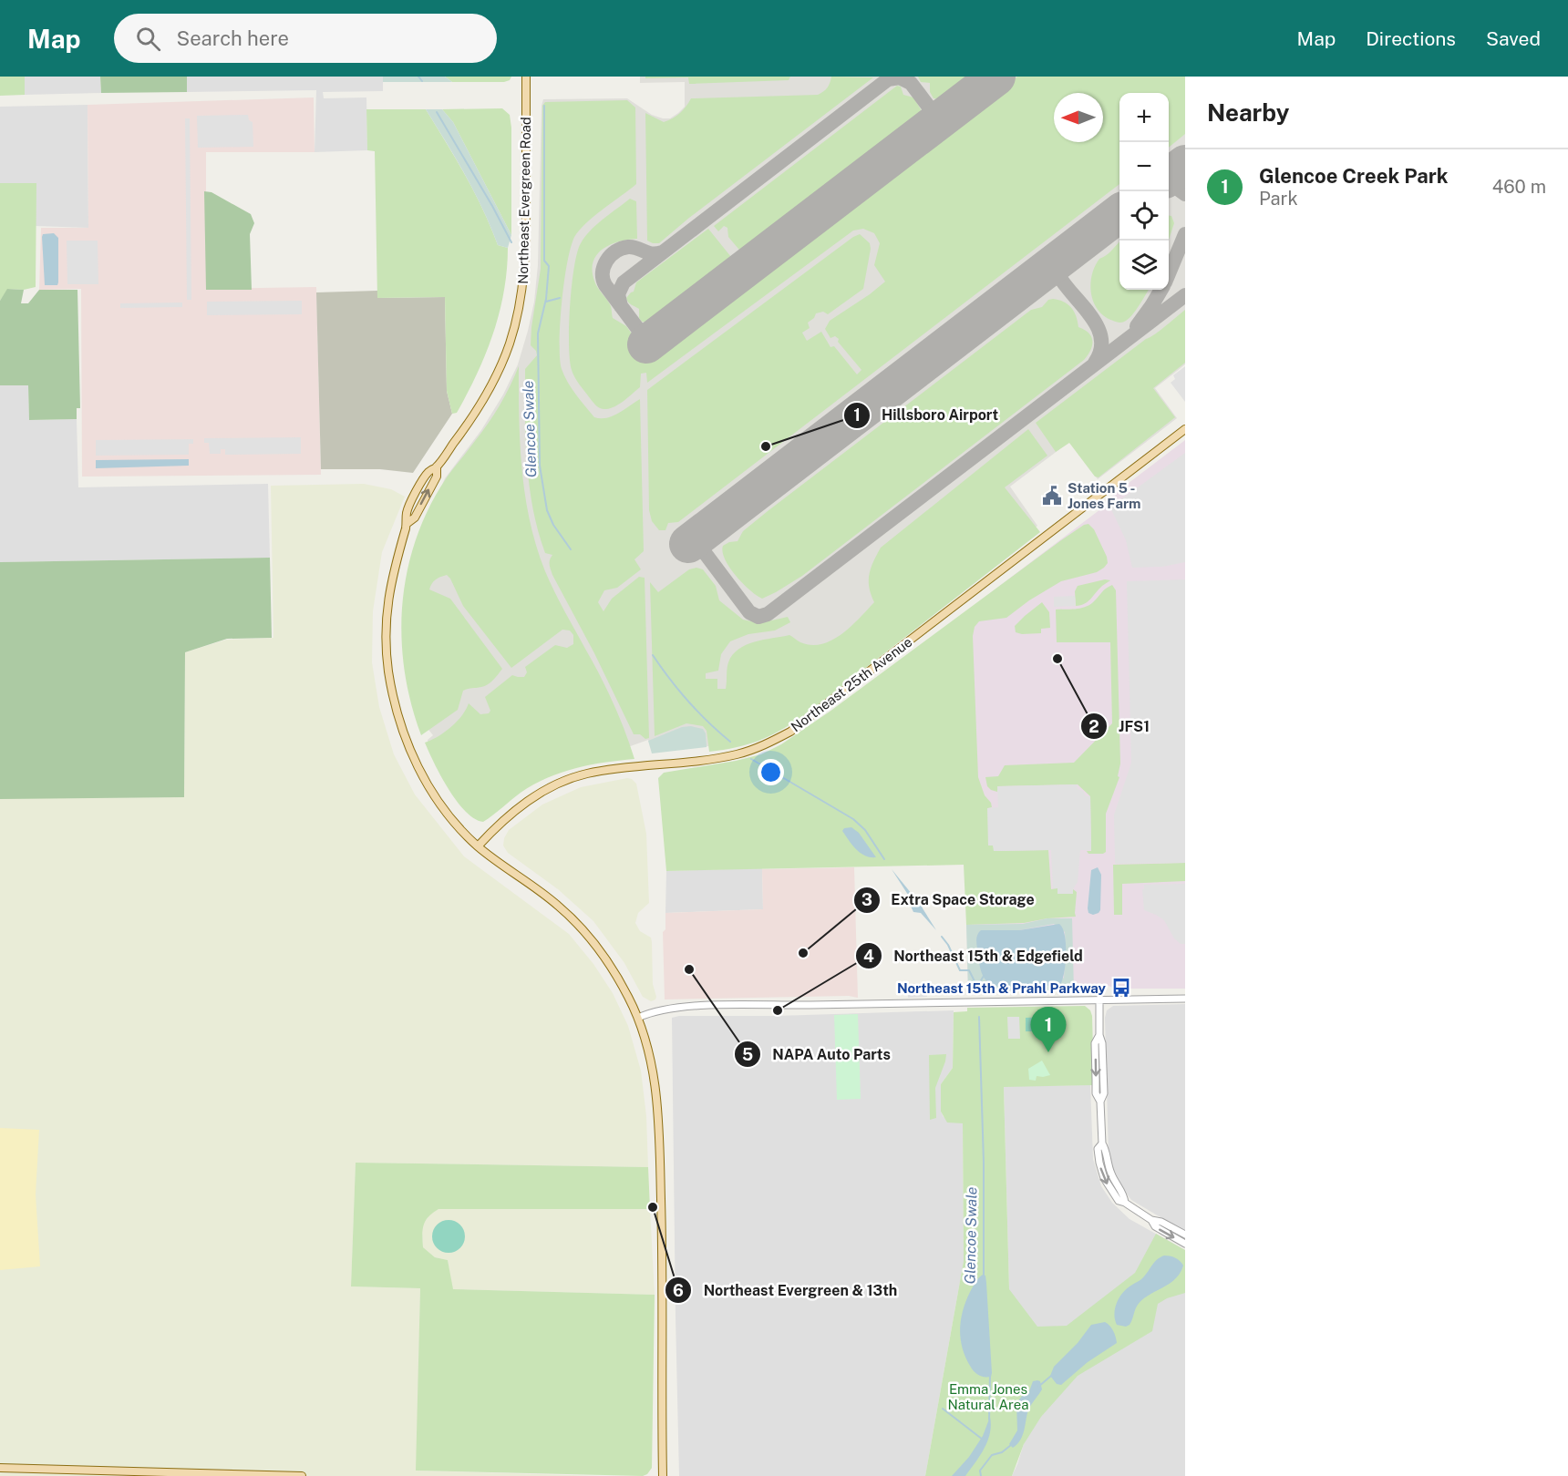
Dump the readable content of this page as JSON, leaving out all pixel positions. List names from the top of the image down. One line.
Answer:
{"streets":{"main road":["Northeast Evergreen Road","Northeast 25th Avenue"]},"crossings":[["Northeast Evergreen Road","Northeast 25th Avenue"]],"water":["Glencoe Swale"],"parks":["Emma Jones Natural Area"],"places":{"other":["Hillsboro Airport","JFS1","Extra Space Storage","NAPA Auto Parts","Northeast 15th & Edgefield","Northeast Evergreen & 13th"],"public building":["Station 5 - Jones Farm"],"bus stop":["Northeast 15th & Prahl Parkway"]},"north":"left","page":{"header":"Map","search":"Search here","nav":["Map","Directions","Saved"],"heading":"Nearby","map_buttons":["+","−"],"list":[{"mark":"1","name":"Glencoe Creek Park","note":"Park","value":"460 m"}],"pins":"1"}}
